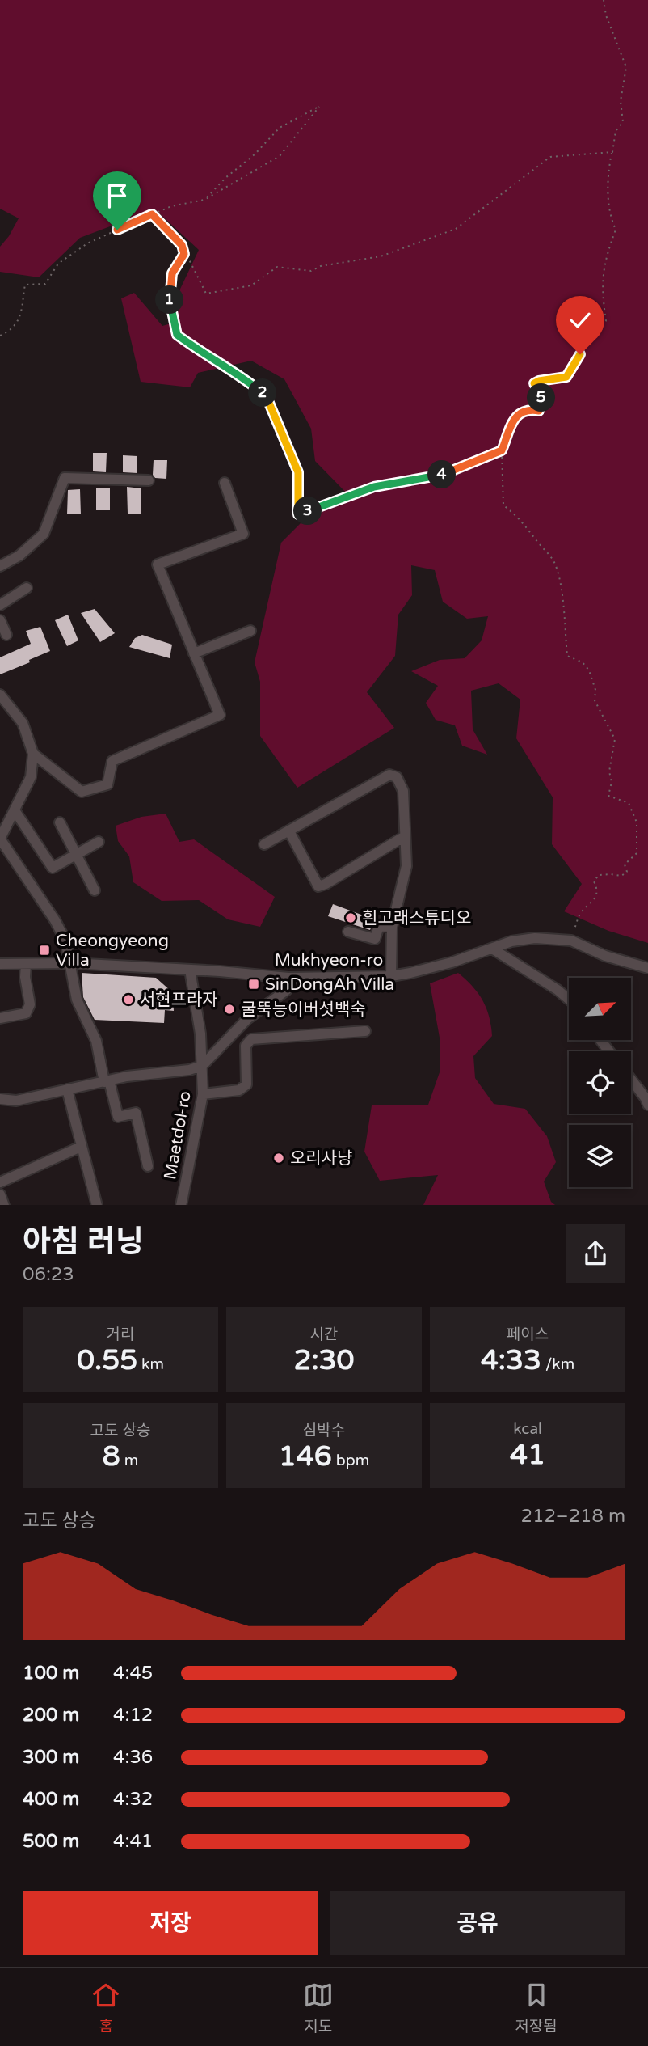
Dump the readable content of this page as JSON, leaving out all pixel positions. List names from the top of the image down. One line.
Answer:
{"streets":{"street":["Mukhyeon-ro","Maetdol-ro"]},"crossings":[["Mukhyeon-ro","Maetdol-ro"]],"places":{"other":["흰고래스튜디오","서현프라자","굴뚝능이버섯백숙","오리사냥"],"transit":["Cheongyeong Villa","SinDongAh Villa"]},"north":"top right","page":{"pins":["1","2","5","4","3"],"heading":["아침 러닝","06:23"],"stats":[["거리","0.55 km"],["시간","2:30"],["페이스","4:33 /km"],["고도 상승","8 m"],["심박수","146 bpm"],["kcal","41"]],"chart":["고도 상승","212–218 m"],"list":[{"name":"100 m","note":"4:45"},{"name":"200 m","note":"4:12"},{"name":"300 m","note":"4:36"},{"name":"400 m","note":"4:32"},{"name":"500 m","note":"4:41"}],"buttons":["저장","공유"],"tabs":["홈","지도","저장됨"]}}
